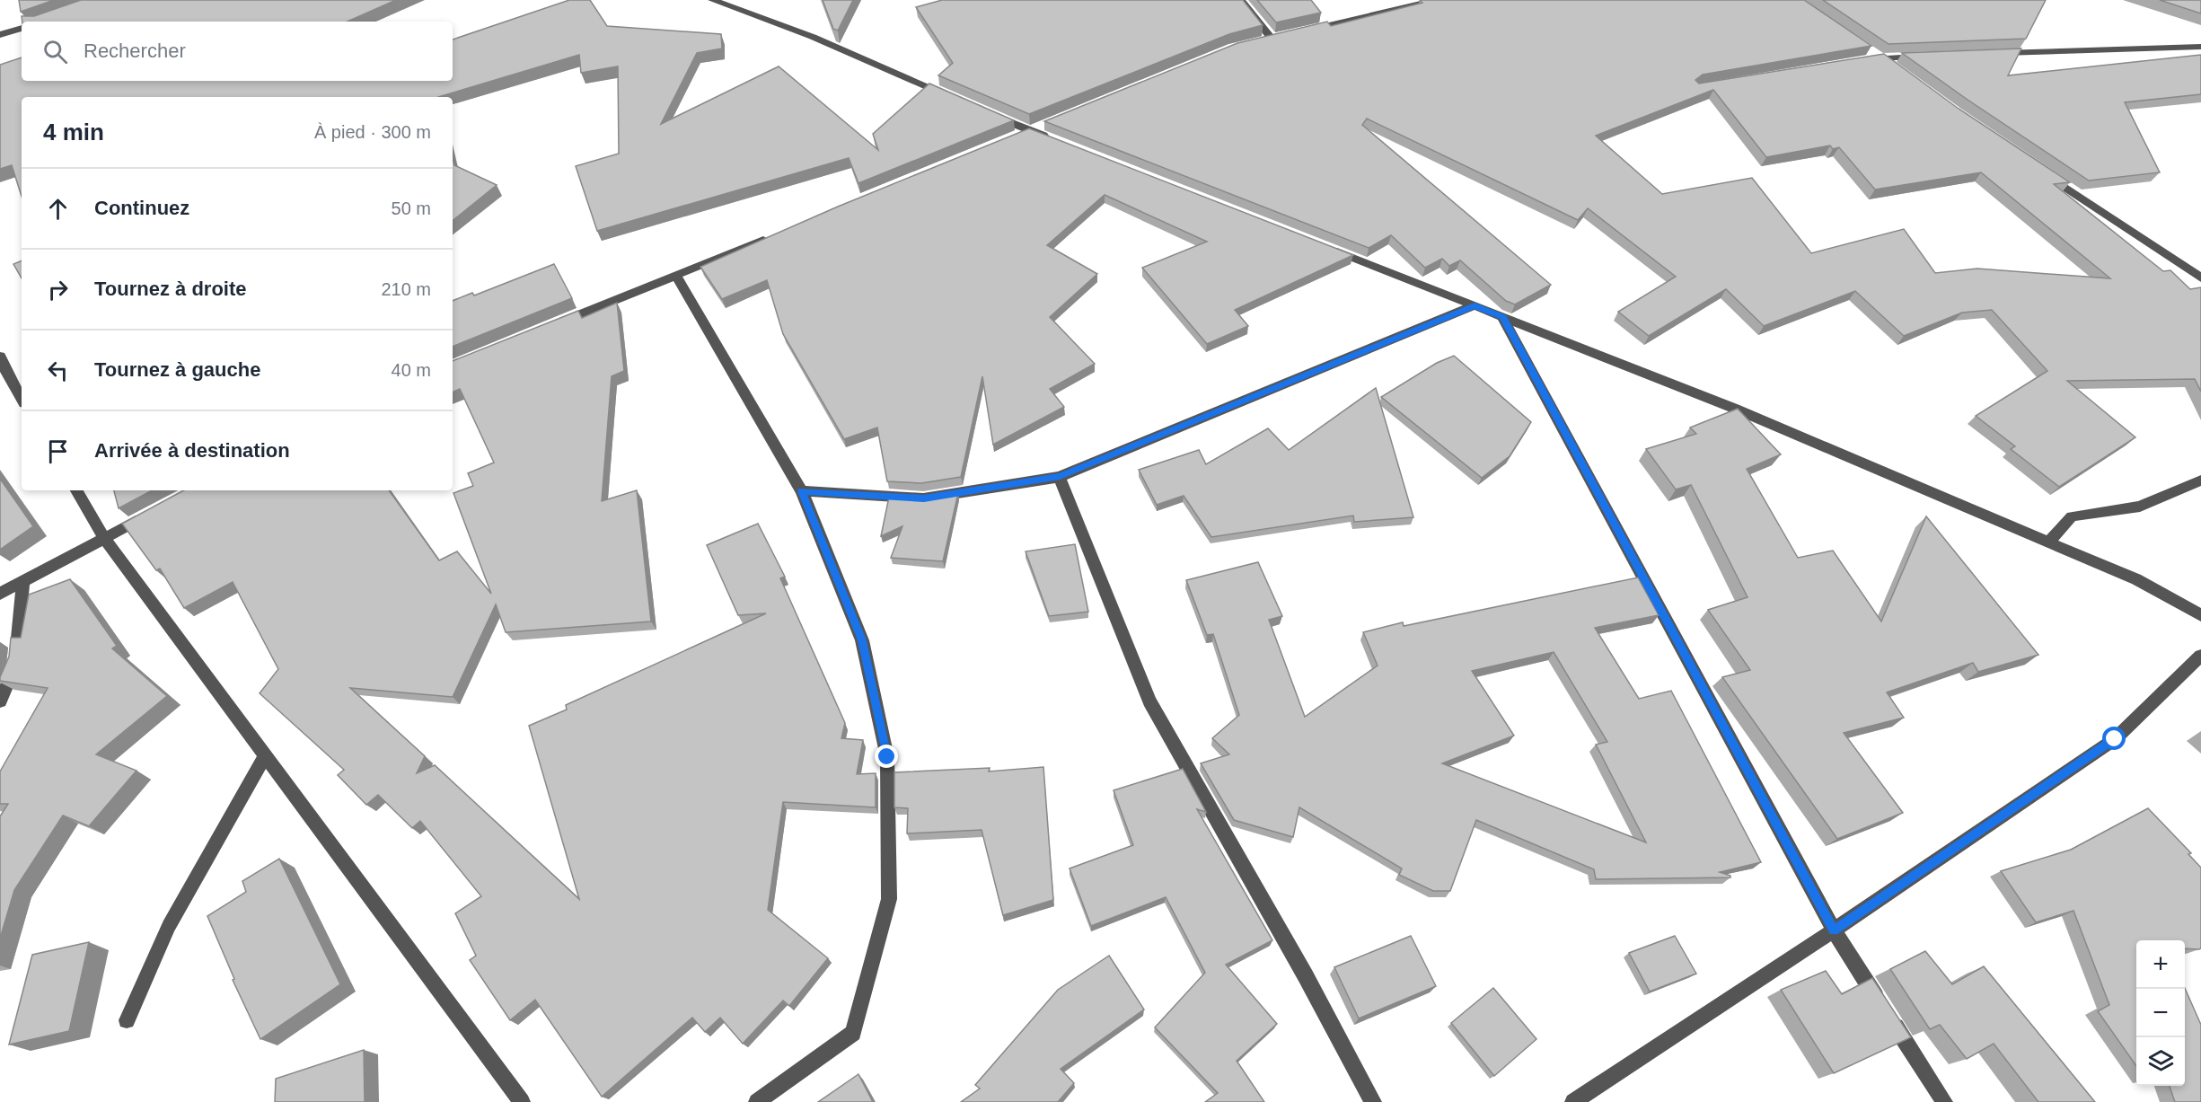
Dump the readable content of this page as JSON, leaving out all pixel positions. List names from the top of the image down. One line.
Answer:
{"page":{"search":"Rechercher","heading":["4 min","À pied · 300 m"],"list":[["Continuez","50 m"],["Tournez à droite","210 m"],["Tournez à gauche","40 m"],"Arrivée à destination"],"map_buttons":["+","−"]}}
